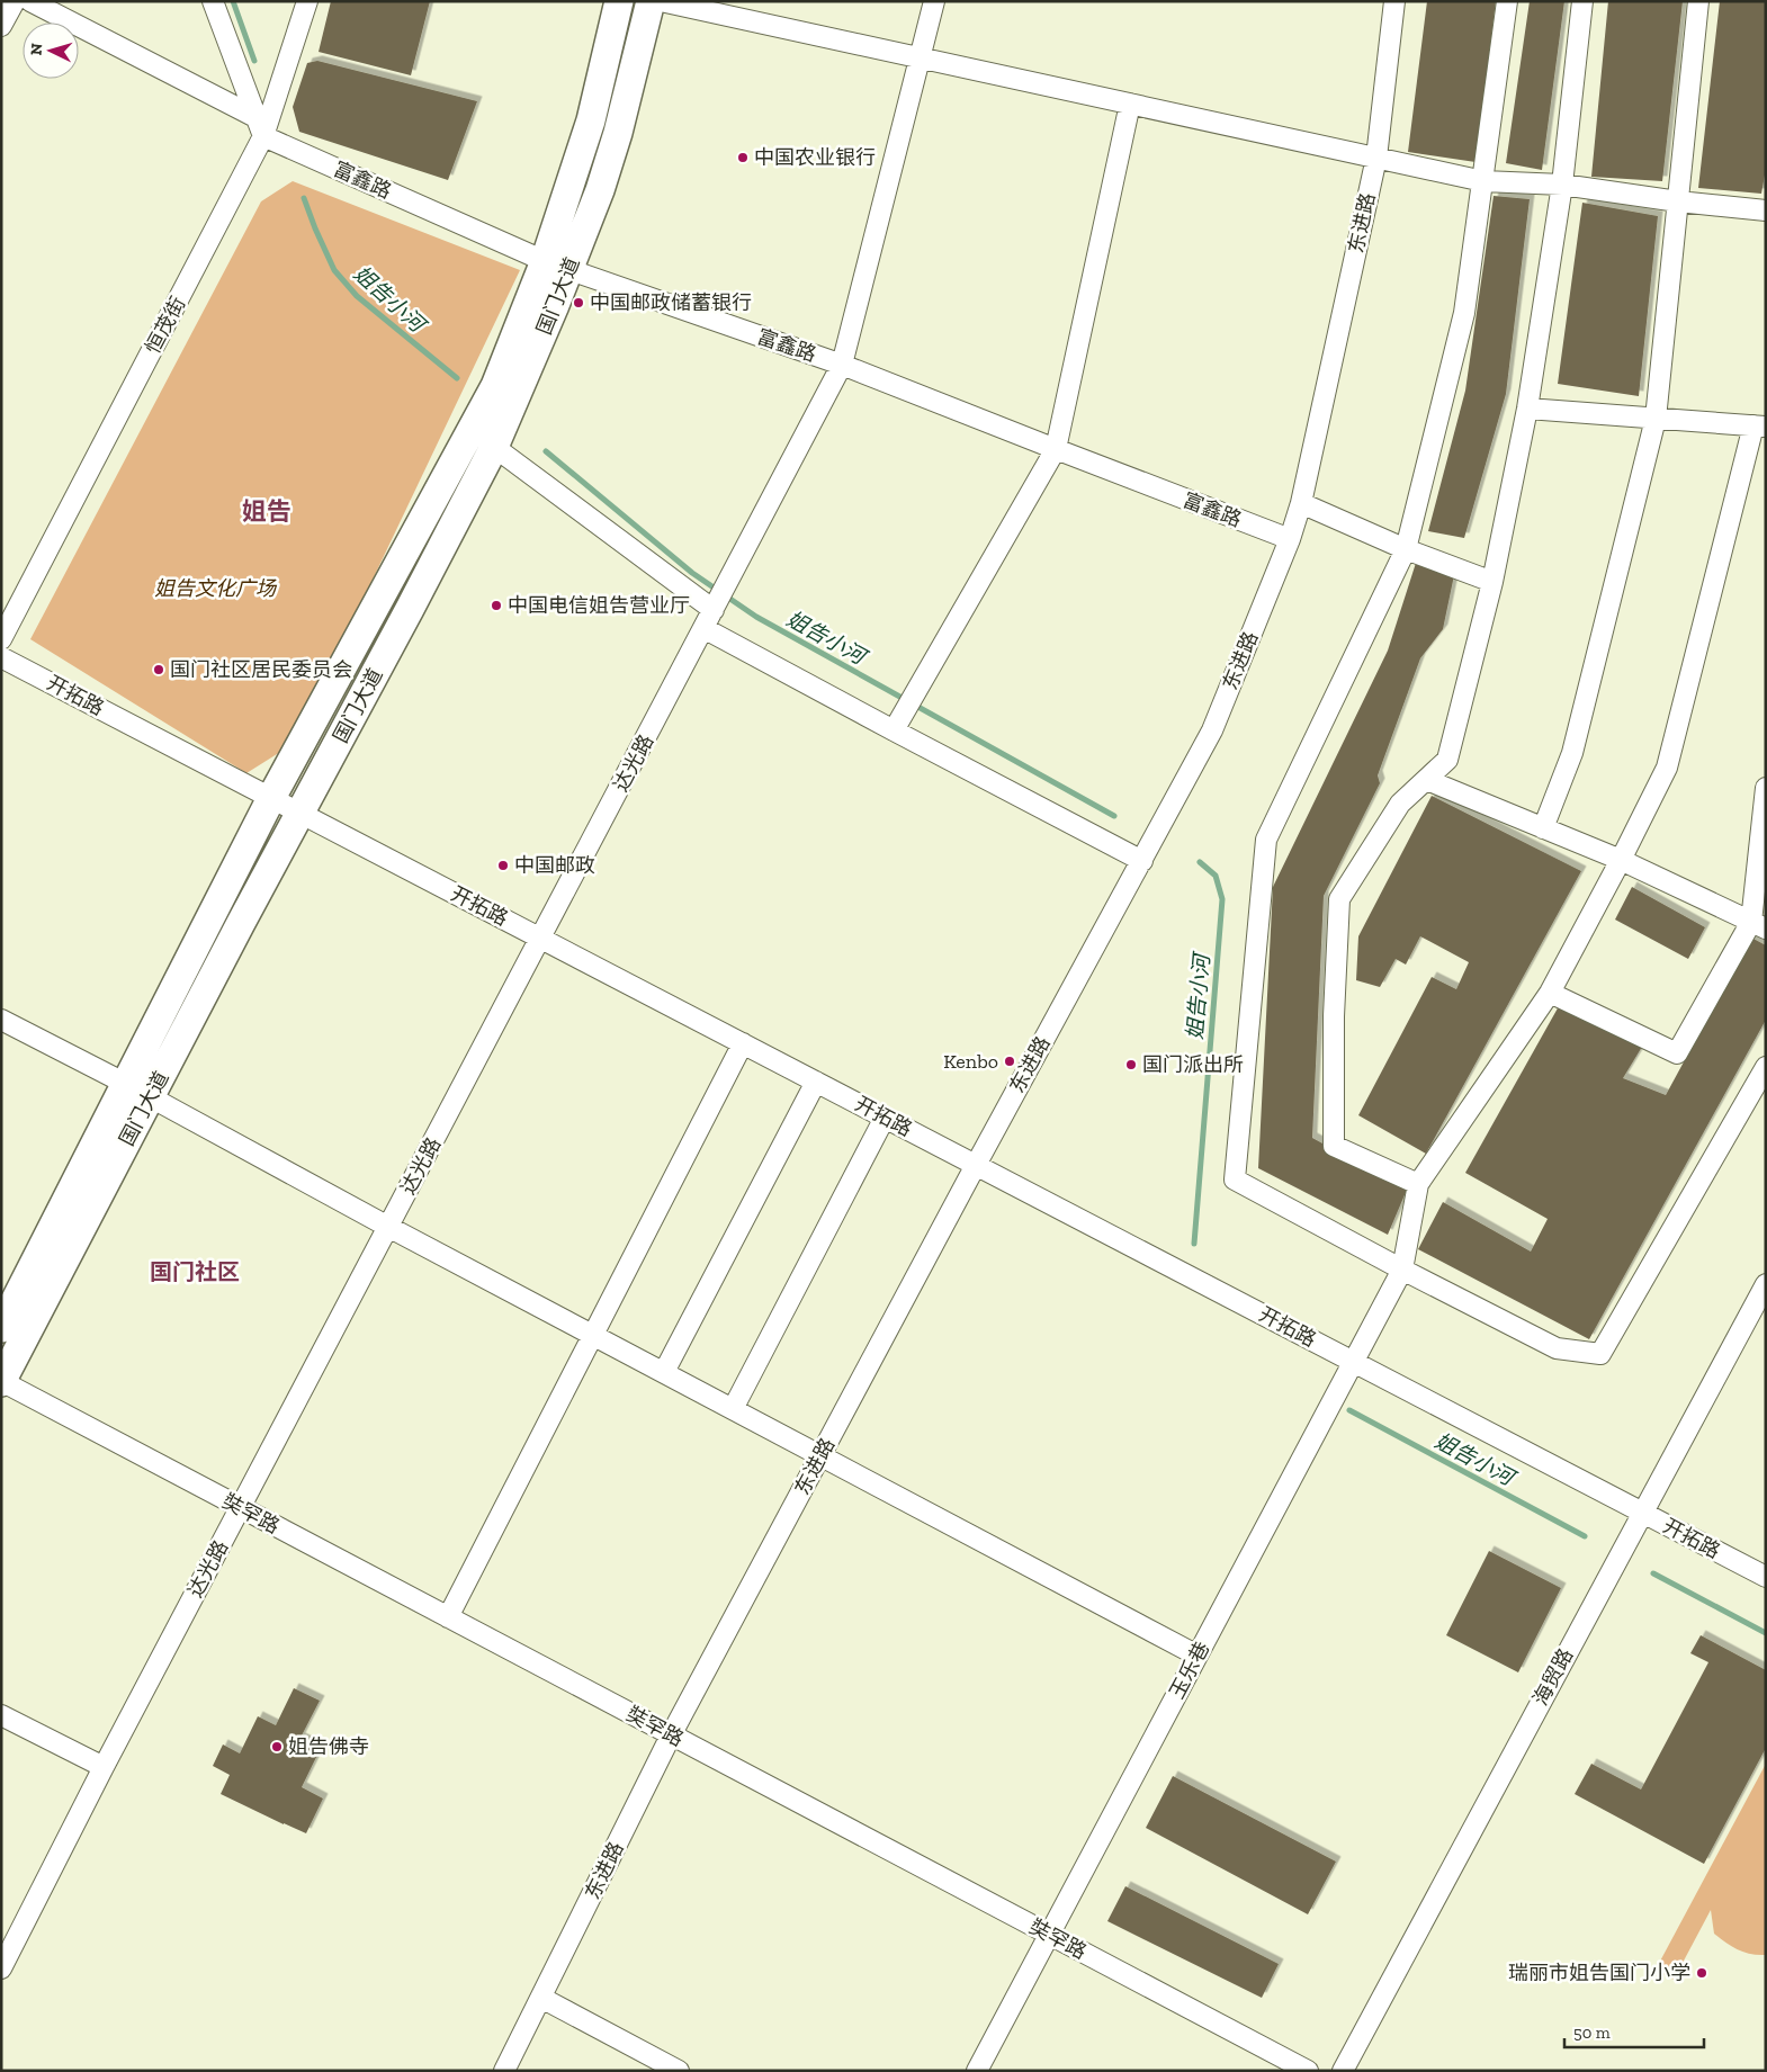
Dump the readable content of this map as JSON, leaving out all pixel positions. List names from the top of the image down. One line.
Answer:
{"streets":{"highway":["国门大道"],"street":["富鑫路","东进路","恒茂街","开拓路","达光路","奘罕路","玉乐巷","海贸路"]},"crossings":[["富鑫路","东进路"],["富鑫路","国门大道"],["富鑫路","恒茂街"],["富鑫路","达光路"],["东进路","开拓路"],["东进路","奘罕路"],["国门大道","开拓路"],["国门大道","奘罕路"],["开拓路","达光路"],["开拓路","玉乐巷"],["开拓路","海贸路"],["达光路","奘罕路"],["奘罕路","玉乐巷"]],"districts":["姐告","国门社区"],"water":["姐告小河"],"parks":["姐告文化广场"],"places":["中国农业银行","中国邮政储蓄银行","中国电信姐告营业厅","国门社区居民委员会","中国邮政","Kenbo","国门派出所","姐告佛寺","瑞丽市姐告国门小学"],"scale_bar":"50 m","north":"left"}
